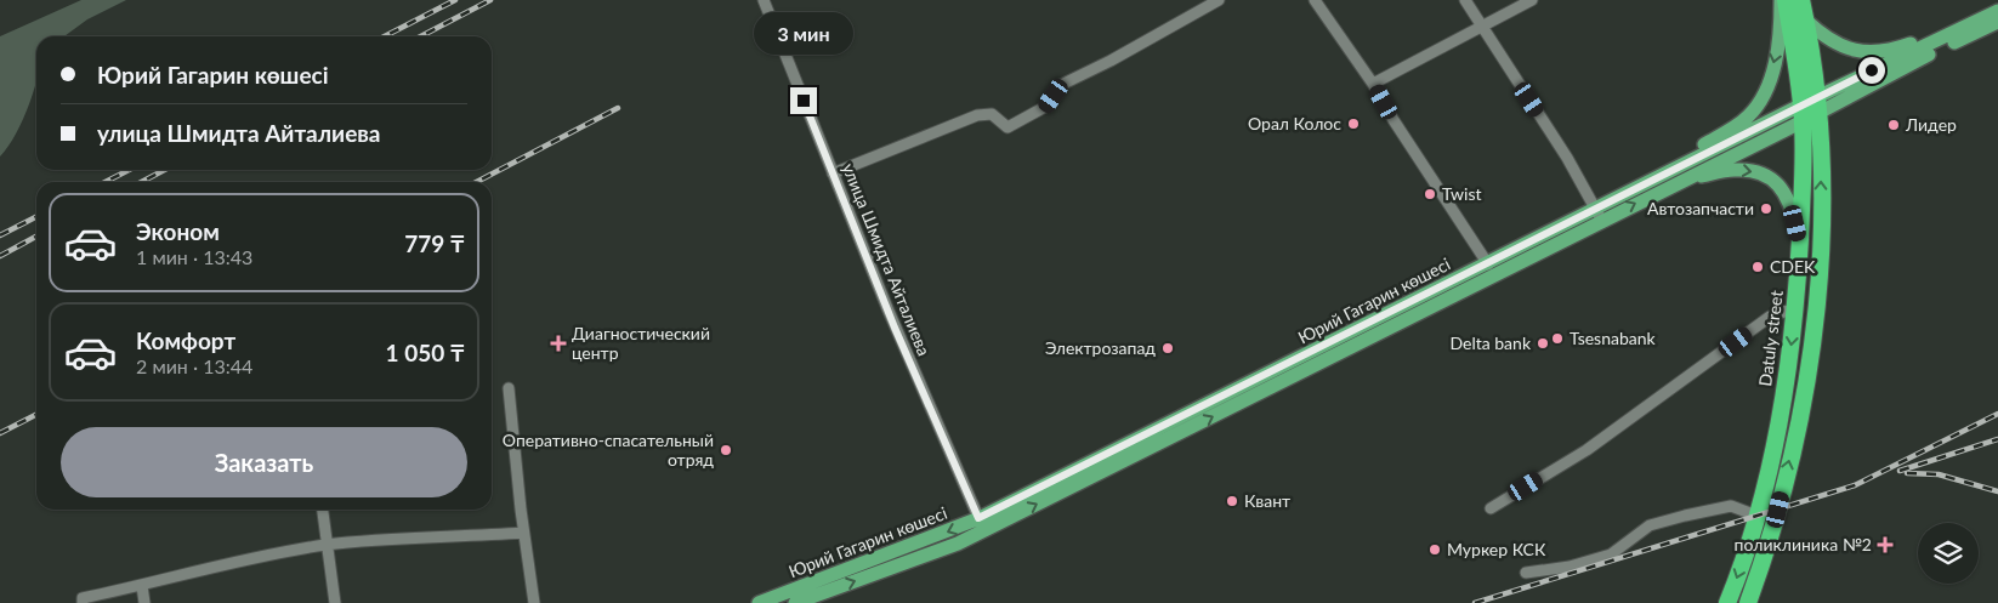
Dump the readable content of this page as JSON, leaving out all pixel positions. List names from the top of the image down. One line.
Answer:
{"streets":{"highway":["Datuly street"],"main road":["Юрий Гагарин көшесі"],"street":["улица Шмидта Айталиева"]},"crossings":[["улица Шмидта Айталиева","Юрий Гагарин көшесі"],["Юрий Гагарин көшесі","Datuly street"]],"places":{"other":["Орал Колос","Лидер","Twist","Автозапчасти","CDEK","Tsesnabank","Delta bank","Электрозапад","Оперативно-спасательный отряд","Квант","Муркер КСК"],"health":["Диагностический центр","поликлиника №2"]},"page":{"bubble":"3 мин","banner":["Юрий Гагарин көшесі","улица Шмидта Айталиева"],"list":[{"name":"Эконом","note":"1 мин · 13:43","value":"779 ₸"},{"name":"Комфорт","note":"2 мин · 13:44","value":"1 050 ₸"}],"buttons":"Заказать"}}
